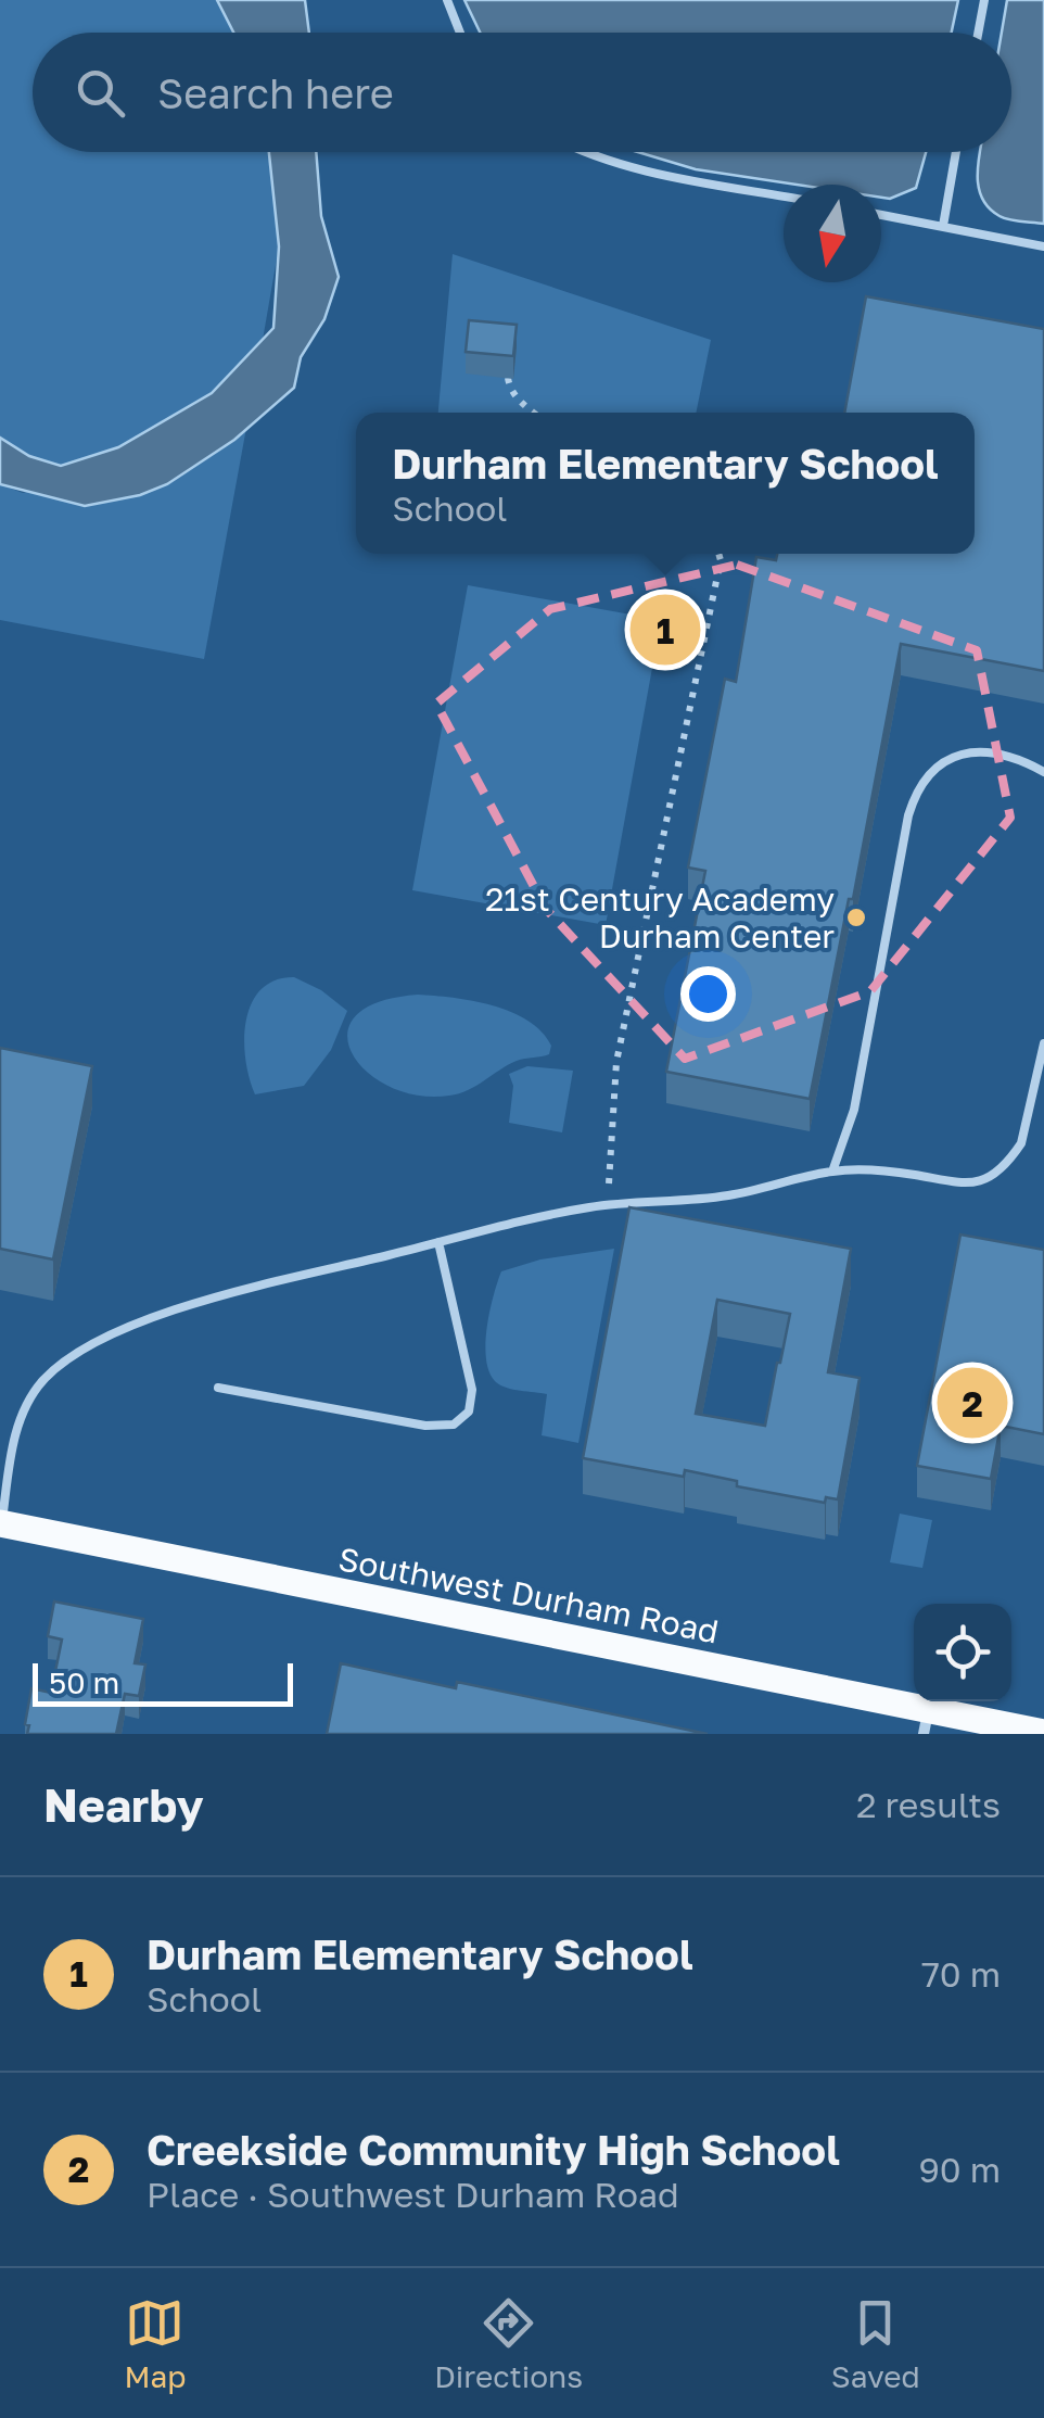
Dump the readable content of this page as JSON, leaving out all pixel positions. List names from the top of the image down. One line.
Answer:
{"streets":{"main road":["Southwest Durham Road"]},"places":["21st Century Academy Durham Center"],"scale_bar":"50 m","north":"bottom","page":{"search":"Search here","popup":["Durham Elementary School","School"],"pins":["1","2"],"scale":"50 m","heading":["Nearby","2 results"],"list":[{"mark":"1","name":"Durham Elementary School","note":"School","value":"70 m"},{"mark":"2","name":"Creekside Community High School","note":"Place · Southwest Durham Road","value":"90 m"}],"nav":["Map","Directions","Saved"]}}
